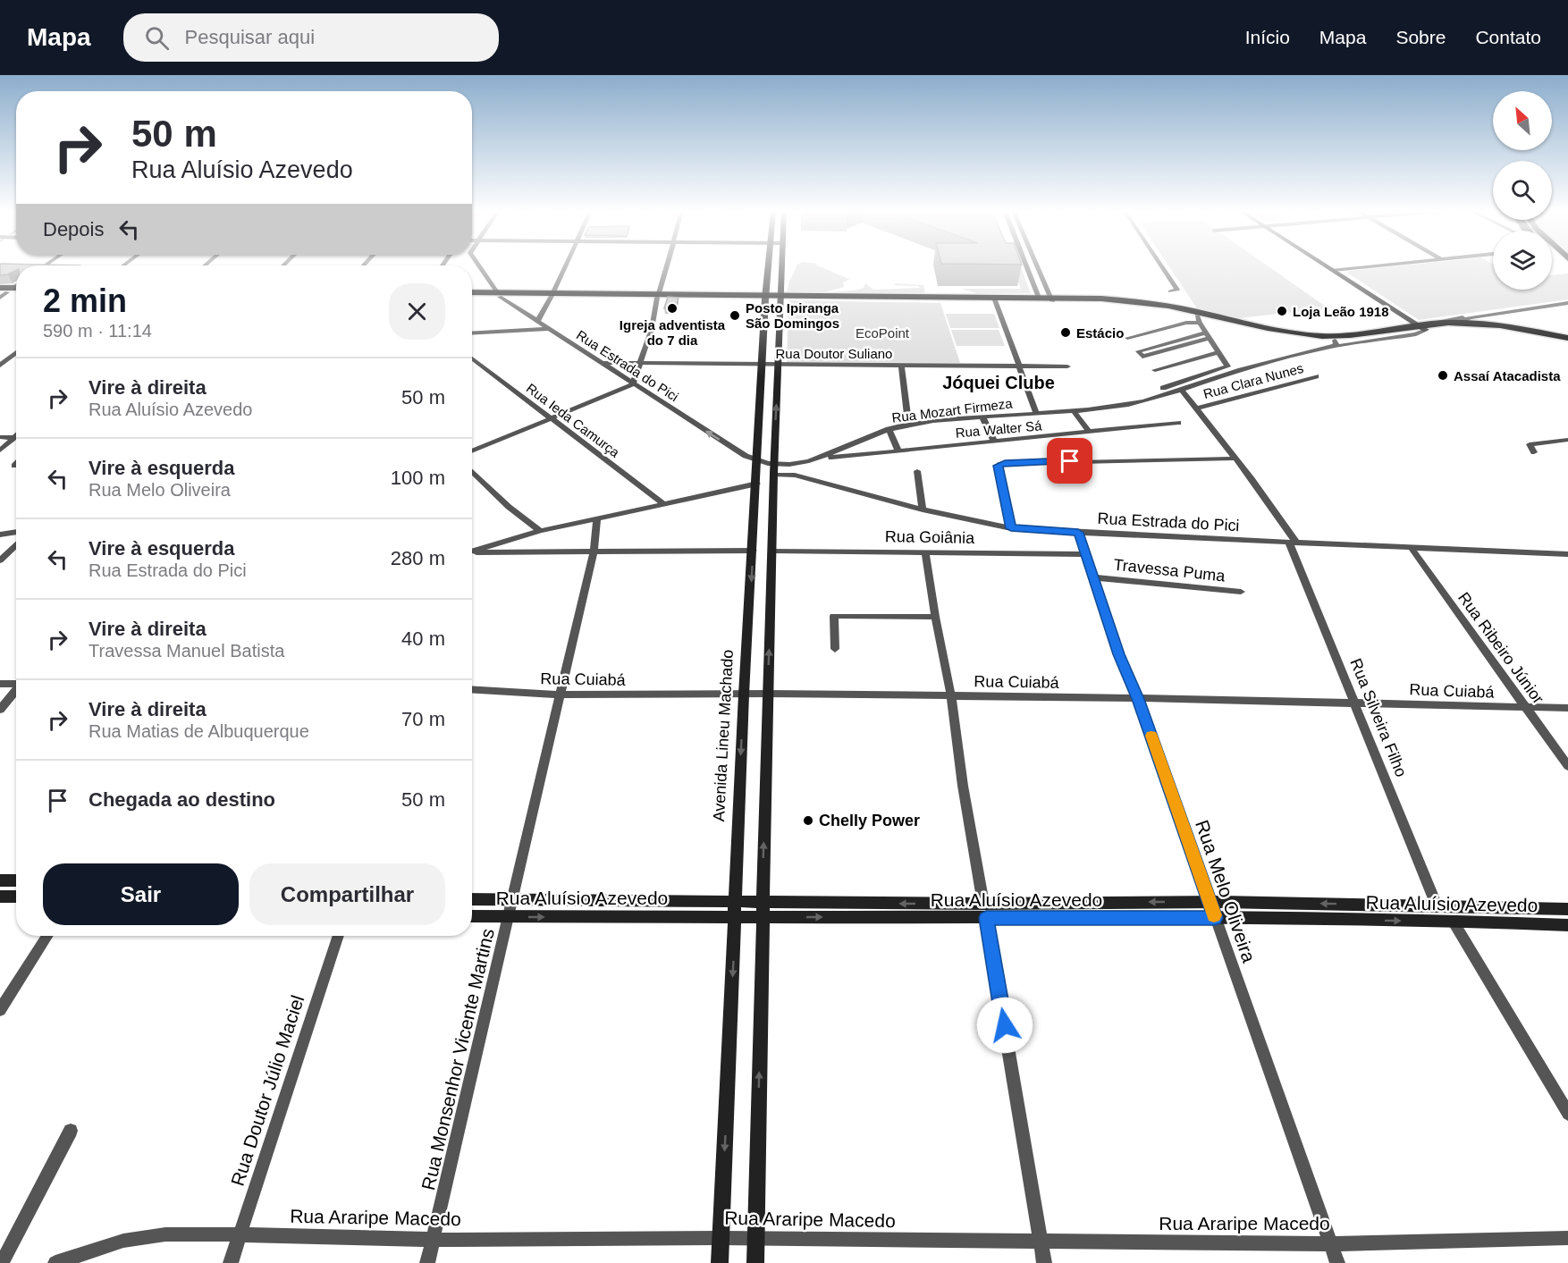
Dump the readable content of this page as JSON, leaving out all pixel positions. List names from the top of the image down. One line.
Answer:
{"streets":{"street":["Rua Doutor Suliano","Rua Estrada do Pici","Rua Clara Nunes","Rua Mozart Firmeza","Rua Ieda Camurça","Rua Walter Sá","Rua Goiânia","Travessa Puma","Rua Ribeiro Júnior","Rua Cuiabá","Rua Silveira Filho","Avenida Lineu Machado","Rua Melo Oliveira","Rua Aluísio Azevedo","Rua Monsenhor Vicente Martins","Rua Doutor Júlio Maciel","Rua Araripe Macedo"]},"crossings":[["Rua Doutor Suliano","Rua Estrada do Pici"],["Rua Doutor Suliano","Avenida Lineu Machado"],["Rua Estrada do Pici","Rua Mozart Firmeza"],["Rua Estrada do Pici","Rua Ribeiro Júnior"],["Rua Estrada do Pici","Rua Silveira Filho"],["Rua Estrada do Pici","Avenida Lineu Machado"],["Rua Estrada do Pici","Rua Melo Oliveira"],["Rua Clara Nunes","Rua Silveira Filho"],["Rua Mozart Firmeza","Rua Walter Sá"],["Rua Mozart Firmeza","Rua Silveira Filho"],["Rua Goiânia","Rua Melo Oliveira"],["Travessa Puma","Rua Melo Oliveira"],["Rua Ribeiro Júnior","Rua Cuiabá"],["Rua Cuiabá","Rua Silveira Filho"],["Rua Cuiabá","Avenida Lineu Machado"],["Rua Cuiabá","Rua Melo Oliveira"],["Rua Cuiabá","Rua Monsenhor Vicente Martins"],["Rua Silveira Filho","Rua Aluísio Azevedo"],["Avenida Lineu Machado","Rua Aluísio Azevedo"],["Avenida Lineu Machado","Rua Araripe Macedo"],["Rua Melo Oliveira","Rua Aluísio Azevedo"],["Rua Melo Oliveira","Rua Araripe Macedo"],["Rua Aluísio Azevedo","Rua Monsenhor Vicente Martins"],["Rua Monsenhor Vicente Martins","Rua Araripe Macedo"],["Rua Doutor Júlio Maciel","Rua Araripe Macedo"]],"districts":["Jóquei Clube"],"parks":["EcoPoint"],"places":["Igreja adventista do 7 dia","Loja Leão 1918","Posto Ipiranga São Domingos","Estácio","Assaí Atacadista","Chelly Power"],"north":"top left","page":{"header":"Mapa","search":"Pesquisar aqui","nav":["Início","Mapa","Sobre","Contato"],"turn":["50 m","Rua Aluísio Azevedo"],"then":"Depois","heading":["2 min","590 m · 11:14"],"list":[{"name":"Vire à direita","note":"Rua Aluísio Azevedo","value":"50 m"},{"name":"Vire à esquerda","note":"Rua Melo Oliveira","value":"100 m"},{"name":"Vire à esquerda","note":"Rua Estrada do Pici","value":"280 m"},{"name":"Vire à direita","note":"Travessa Manuel Batista","value":"40 m"},{"name":"Vire à direita","note":"Rua Matias de Albuquerque","value":"70 m"},{"name":"Chegada ao destino","value":"50 m"}],"buttons":["Sair","Compartilhar"]}}
